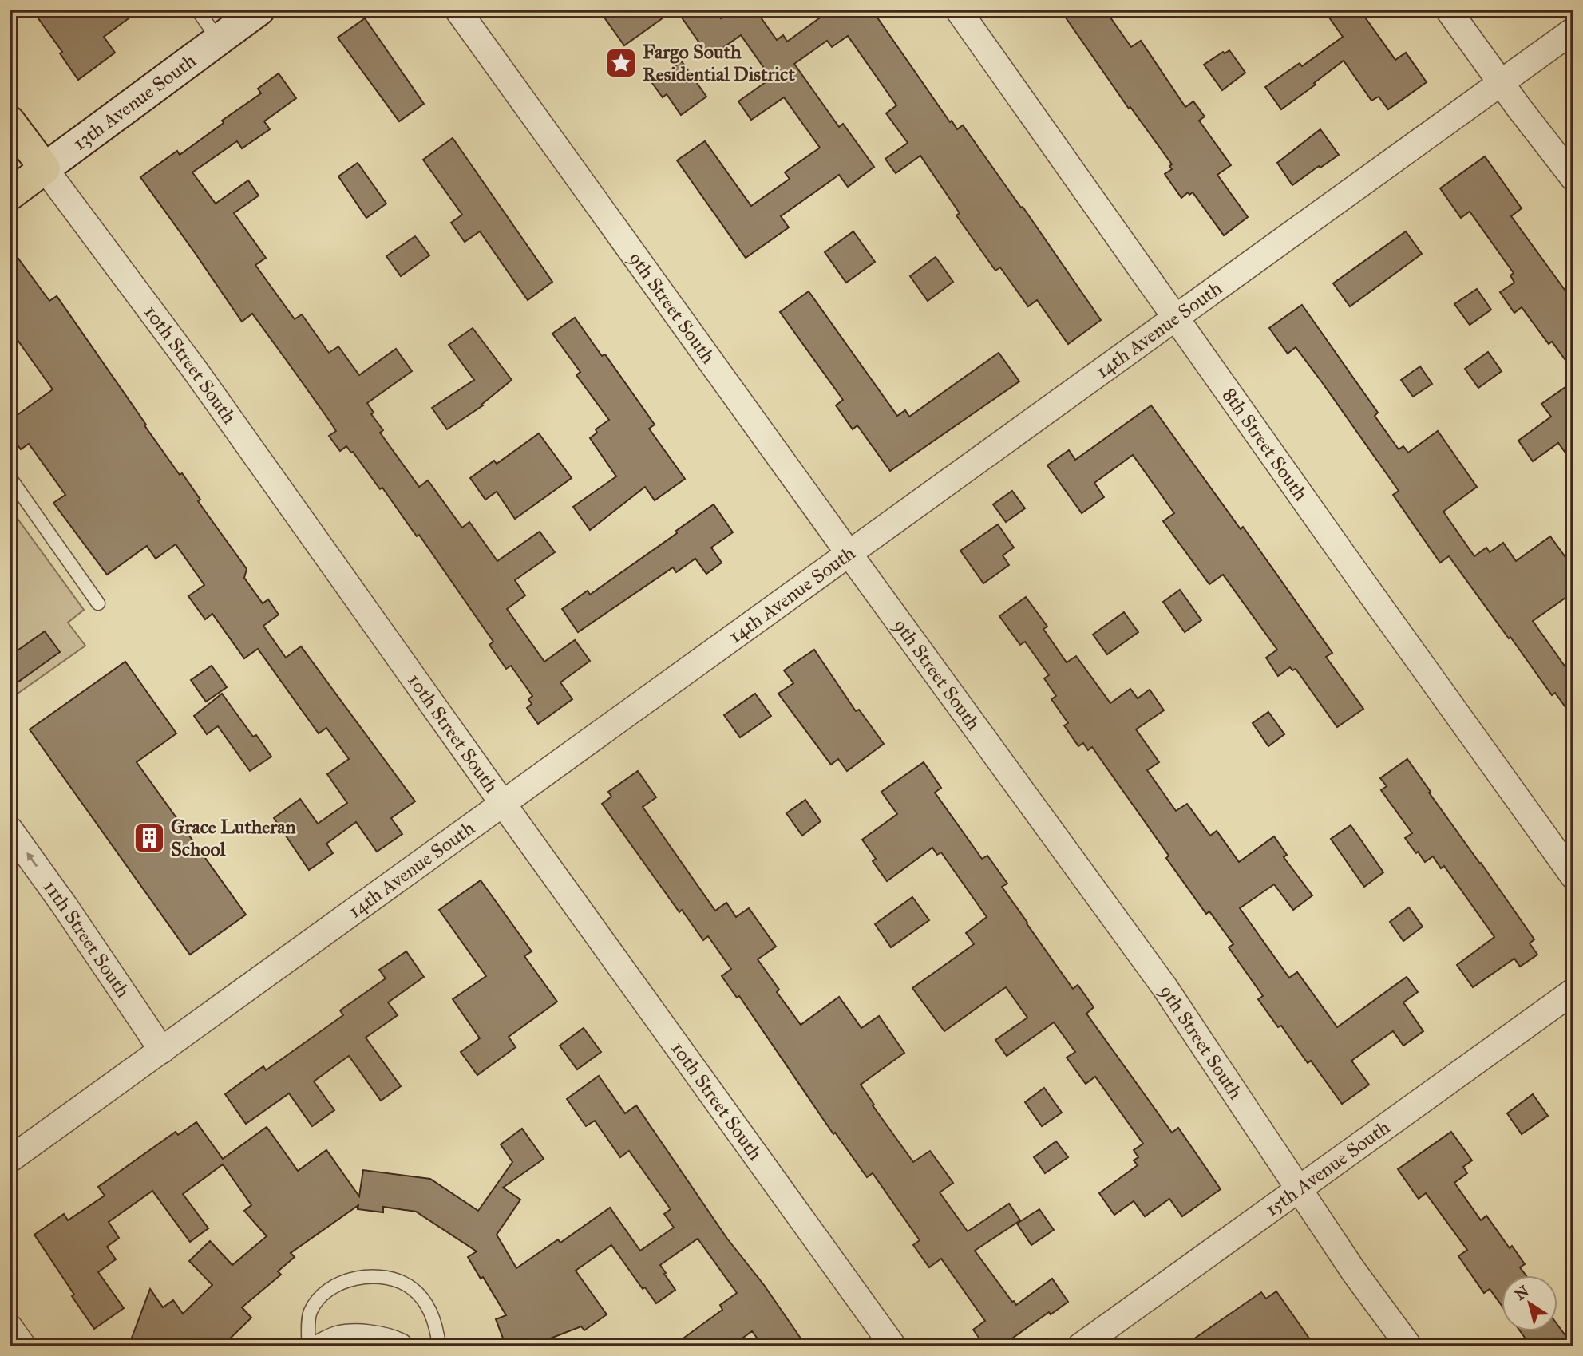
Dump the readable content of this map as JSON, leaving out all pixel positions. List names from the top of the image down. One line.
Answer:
{"streets":{"main road":["13th Avenue South","10th Street South"],"street":["9th Street South","14th Avenue South","8th Street South","11th Street South","15th Avenue South"]},"crossings":[["13th Avenue South","10th Street South"],["9th Street South","14th Avenue South"],["9th Street South","15th Avenue South"],["14th Avenue South","10th Street South"],["14th Avenue South","8th Street South"],["14th Avenue South","11th Street South"]],"one_way":["11th Street South"],"places":{"place":["Fargo South Residential District"],"building":["Grace Lutheran School"]},"north":"top left"}
